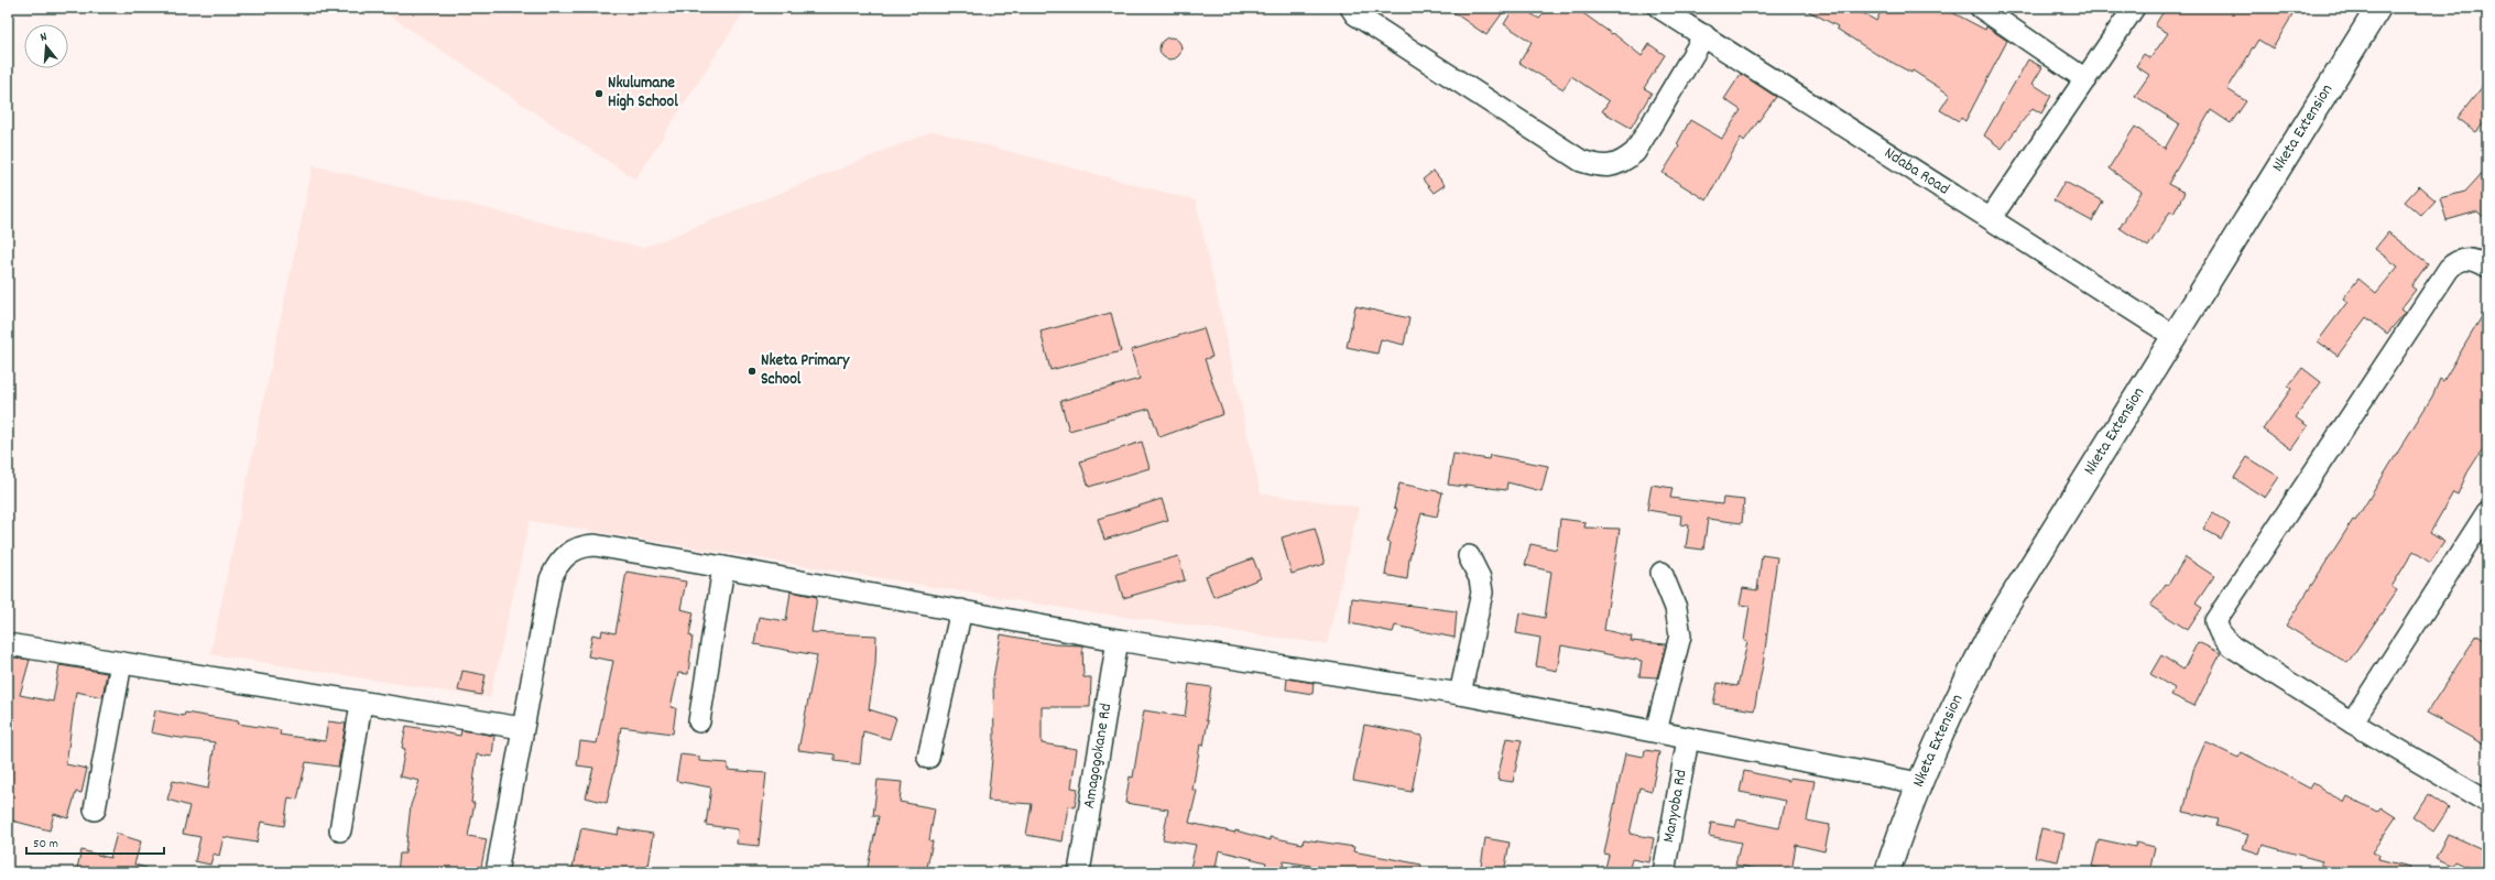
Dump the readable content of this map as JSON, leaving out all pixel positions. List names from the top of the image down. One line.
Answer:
{"streets":{"street":["Nketa Extension","Ndaba Road","Amagogokane Rd","Manyoba Rd"]},"crossings":[["Nketa Extension","Ndaba Road"]],"places":["Nkulumane High School","Nketa Primary School"],"scale_bar":"50 m","north":"top"}
